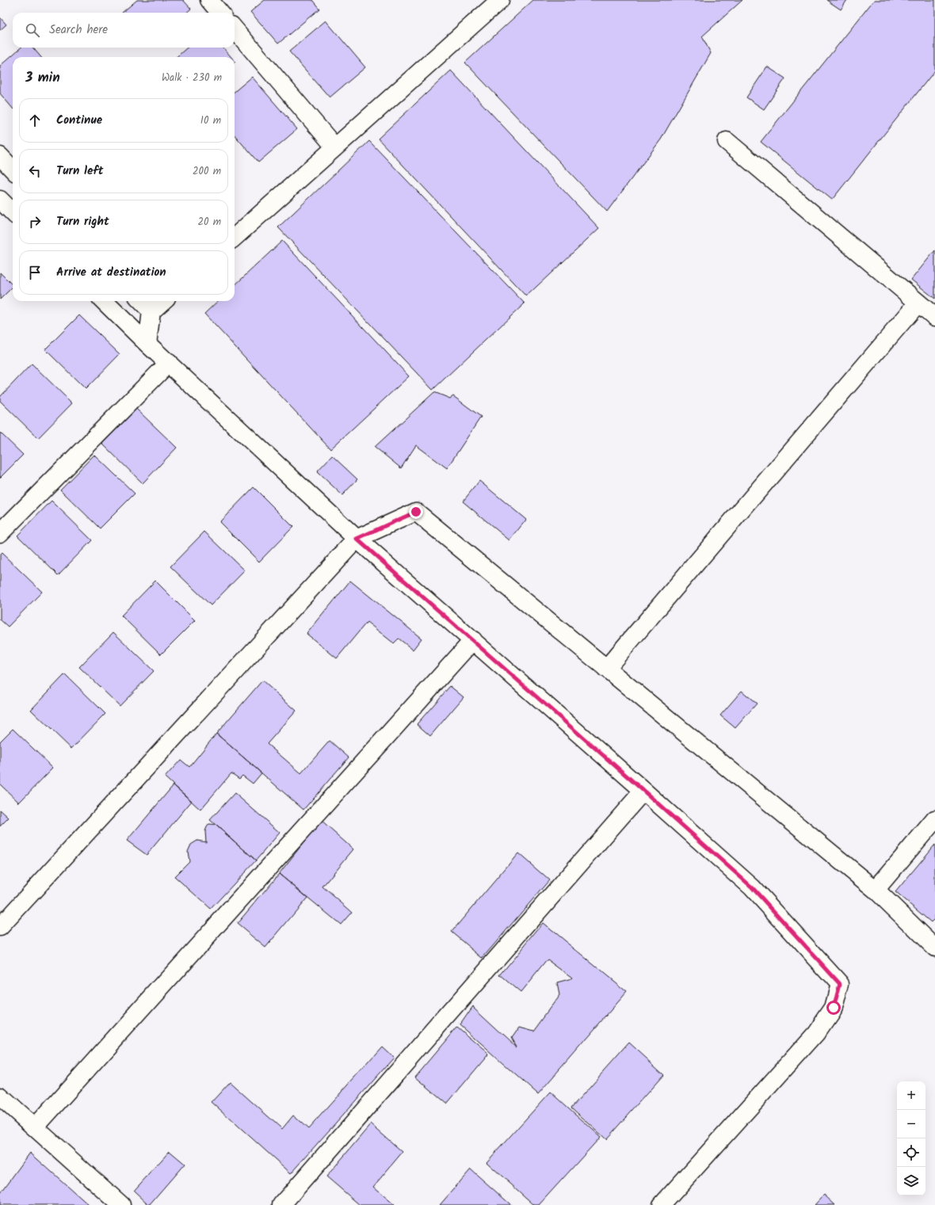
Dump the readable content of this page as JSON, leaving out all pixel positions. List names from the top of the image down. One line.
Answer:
{"page":{"search":"Search here","heading":["3 min","Walk · 230 m"],"list":[["Continue","10 m"],["Turn left","200 m"],["Turn right","20 m"],"Arrive at destination"],"map_buttons":["+","−"]}}
